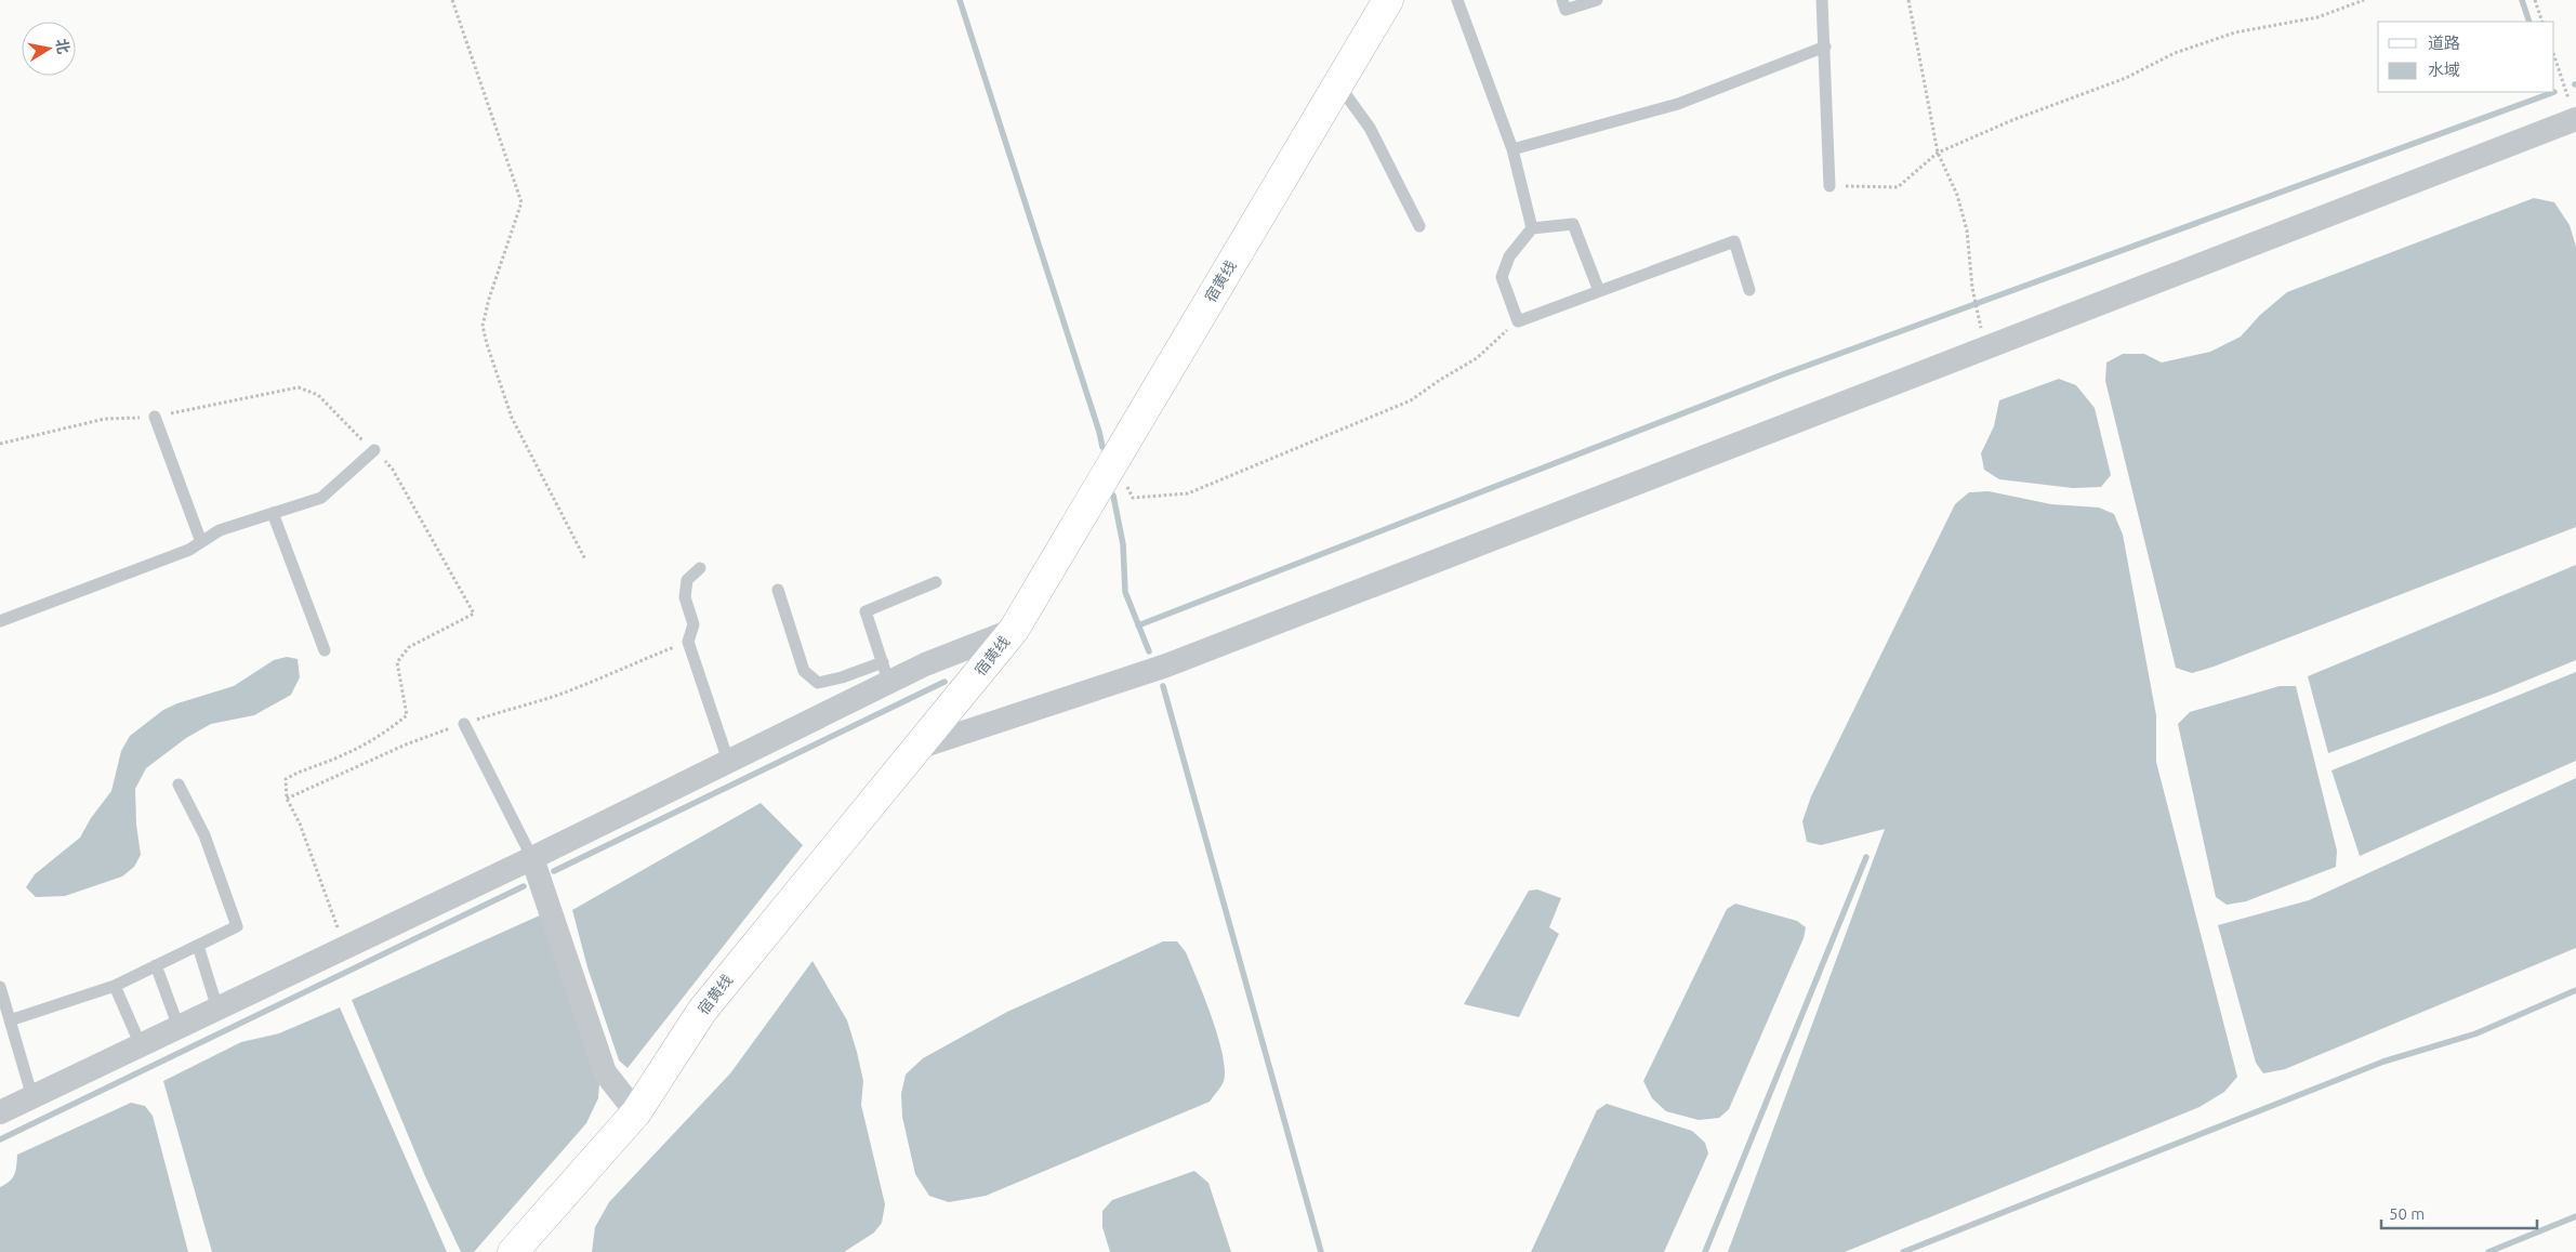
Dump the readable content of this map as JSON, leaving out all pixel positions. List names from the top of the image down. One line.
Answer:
{"streets":{"main road":["宿黄线"]},"legend":["道路","水域"],"scale_bar":"50 m","north":"right"}
